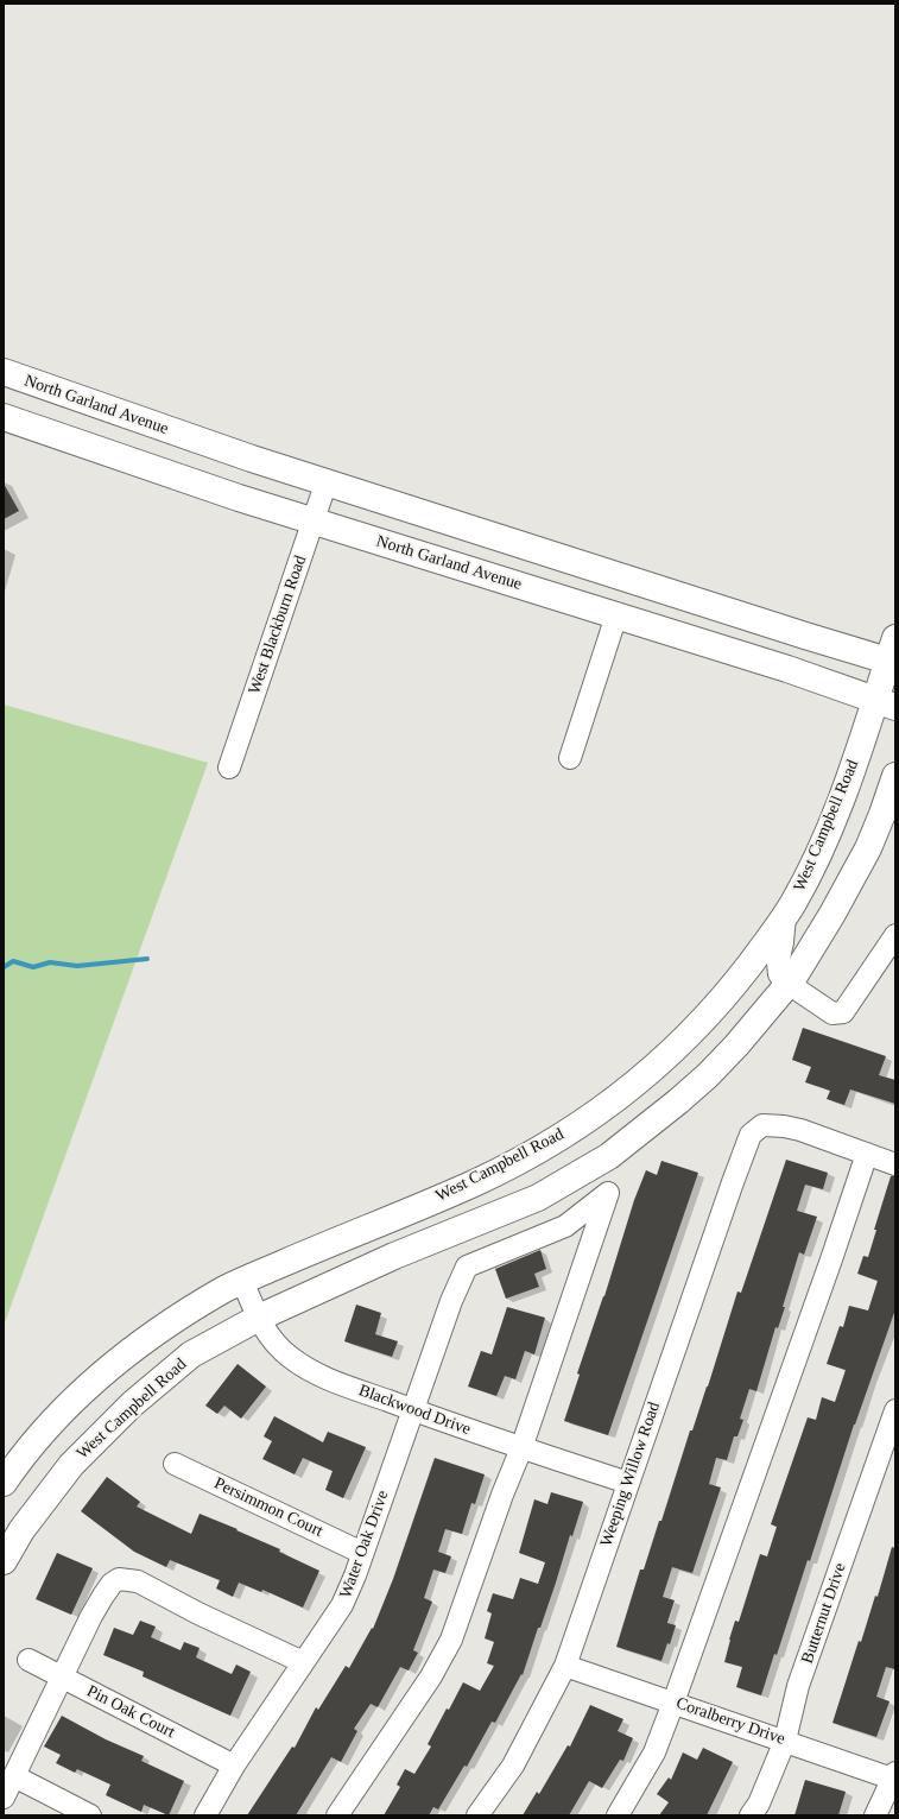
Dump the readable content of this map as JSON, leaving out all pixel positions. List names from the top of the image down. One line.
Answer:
{"streets":{"main road":["North Garland Avenue","West Campbell Road"],"street":["West Blackburn Road","Blackwood Drive","Weeping Willow Road","Persimmon Court","Water Oak Drive","Butternut Drive","Pin Oak Court","Coralberry Drive"]},"crossings":[["North Garland Avenue","West Blackburn Road"],["North Garland Avenue","West Campbell Road"],["West Campbell Road","Blackwood Drive"],["Blackwood Drive","Weeping Willow Road"],["Blackwood Drive","Water Oak Drive"],["Weeping Willow Road","Coralberry Drive"],["Persimmon Court","Water Oak Drive"],["Water Oak Drive","Pin Oak Court"],["Butternut Drive","Coralberry Drive"]]}
